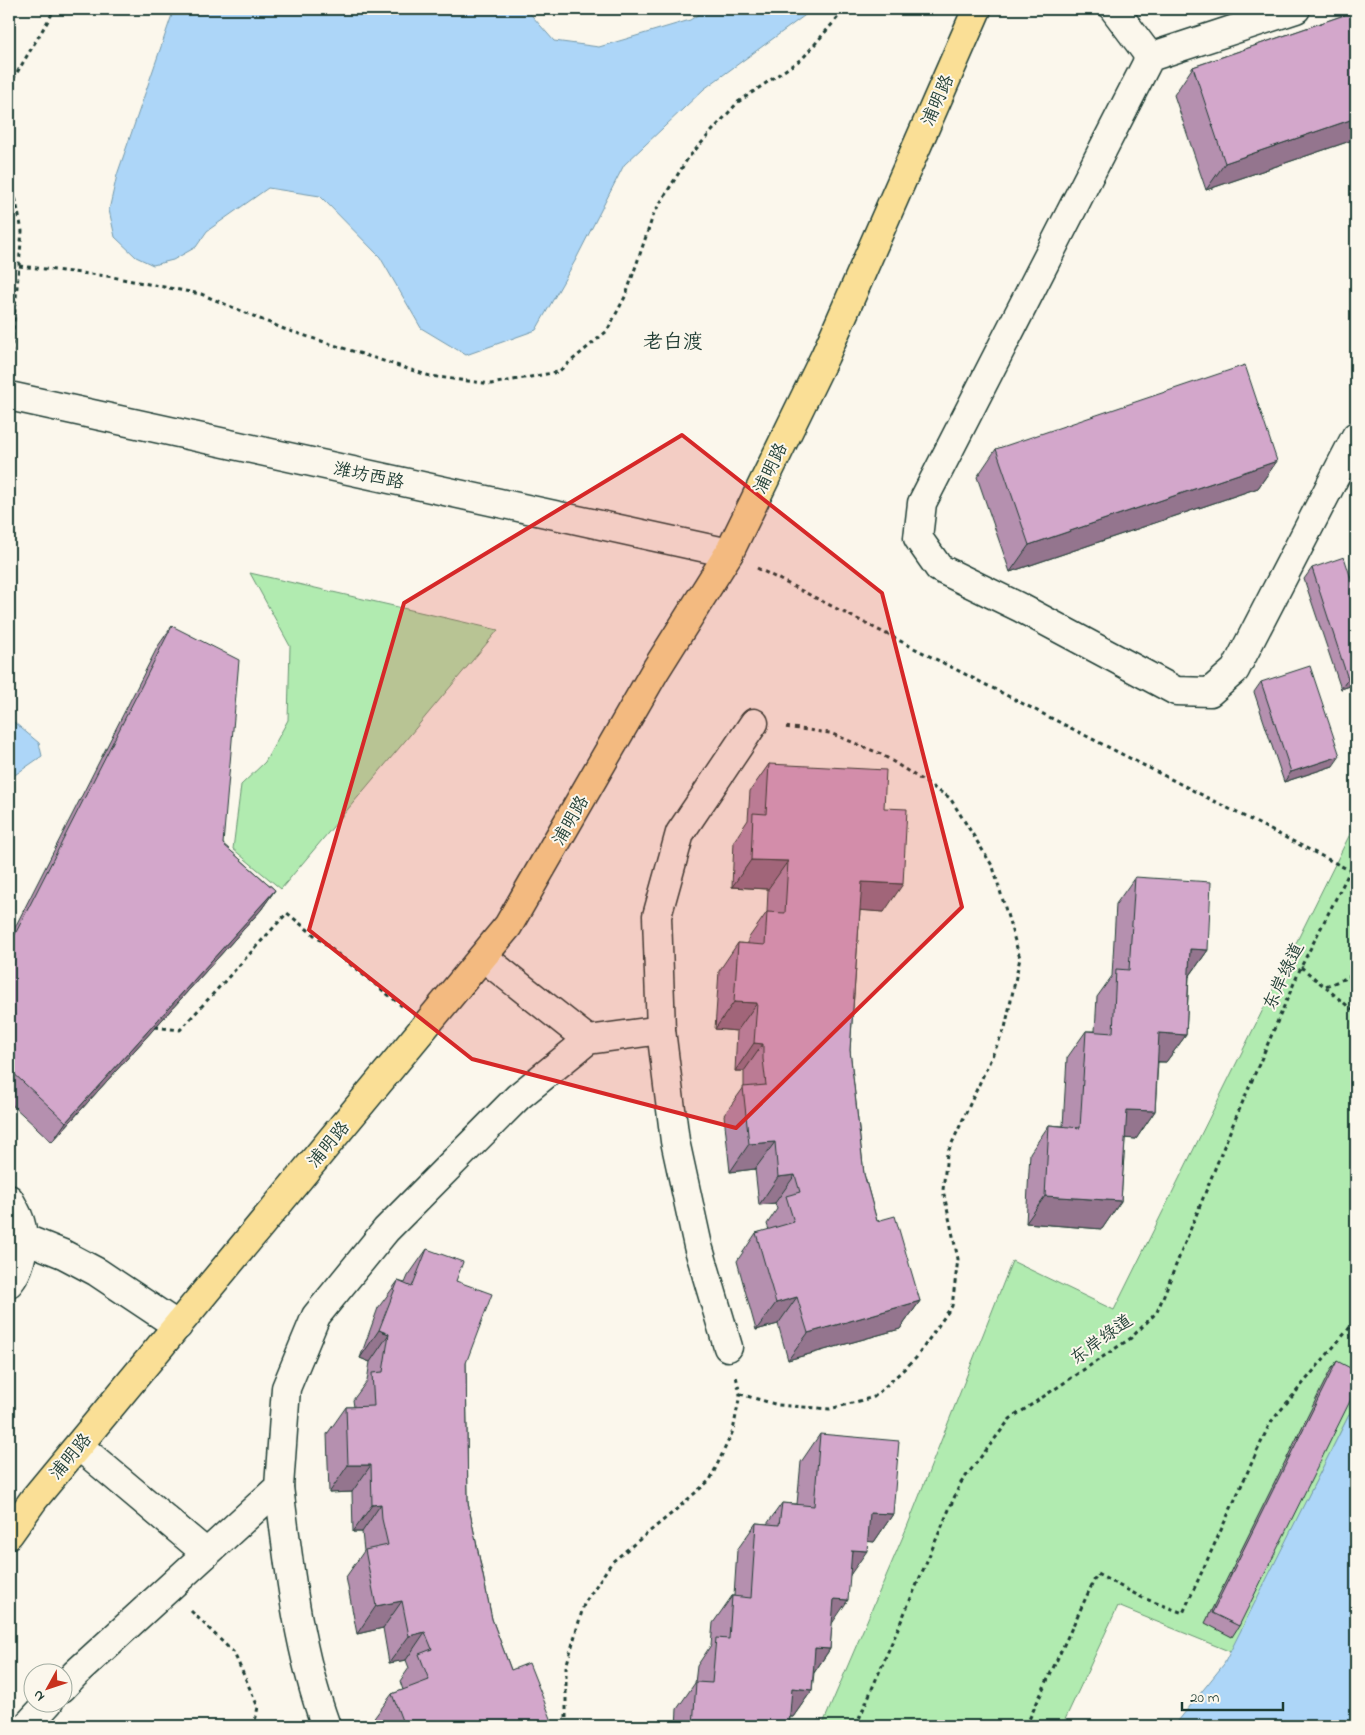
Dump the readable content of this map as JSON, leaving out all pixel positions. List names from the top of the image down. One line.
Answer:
{"streets":{"main road":["浦明路"],"street":["潍坊西路"],"path":["东岸绿道"]},"crossings":[["浦明路","潍坊西路"]],"districts":["老白渡"],"scale_bar":"20 m","north":"bottom left"}
